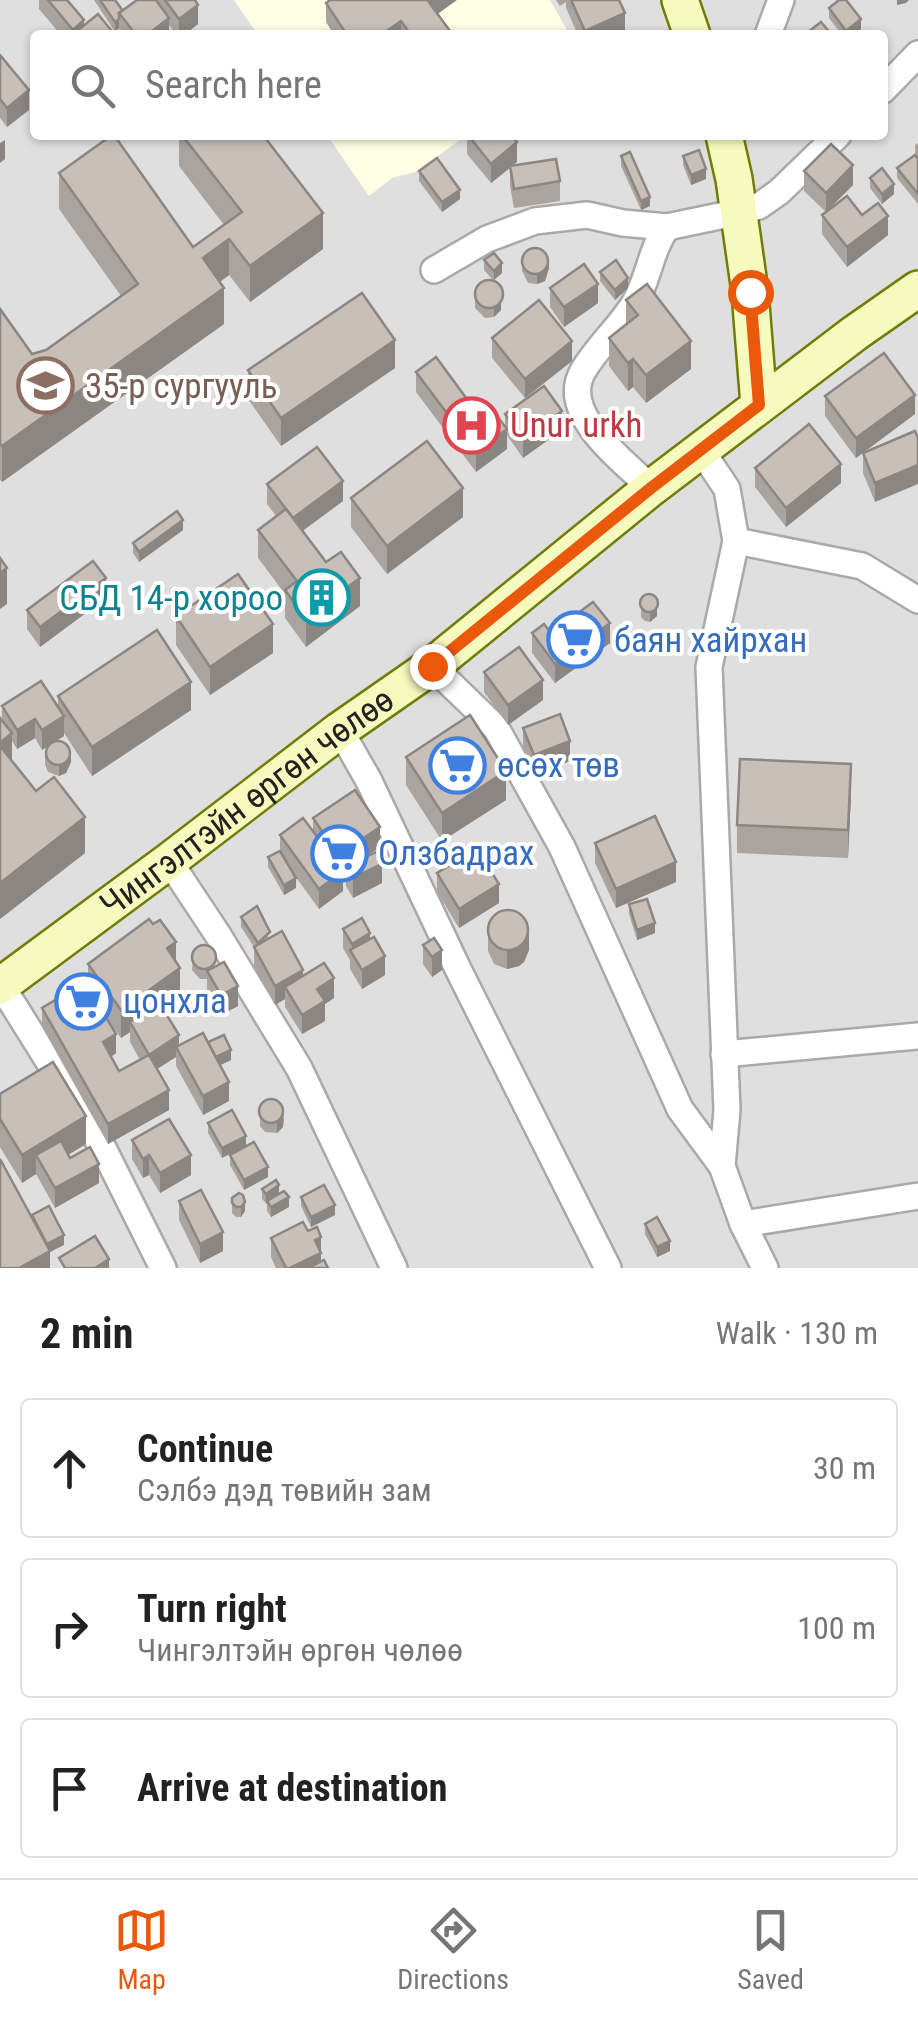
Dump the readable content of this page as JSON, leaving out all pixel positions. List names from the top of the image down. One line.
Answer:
{"streets":{"main road":["Чингэлтэйн өргөн чөлөө"]},"places":{"school or university":["35-р сургууль"],"hospital":["Unur urkh"],"building":["СБД 14-р хороо"],"supermarket":["баян хайрхан","өсөх төв","Олзбадрах","цонхла"]},"page":{"search":"Search here","heading":["2 min","Walk · 130 m"],"list":[["Continue","Сэлбэ дэд төвийн зам","30 m"],["Turn right","Чингэлтэйн өргөн чөлөө","100 m"],"Arrive at destination"],"nav":["Map","Directions","Saved"]}}
